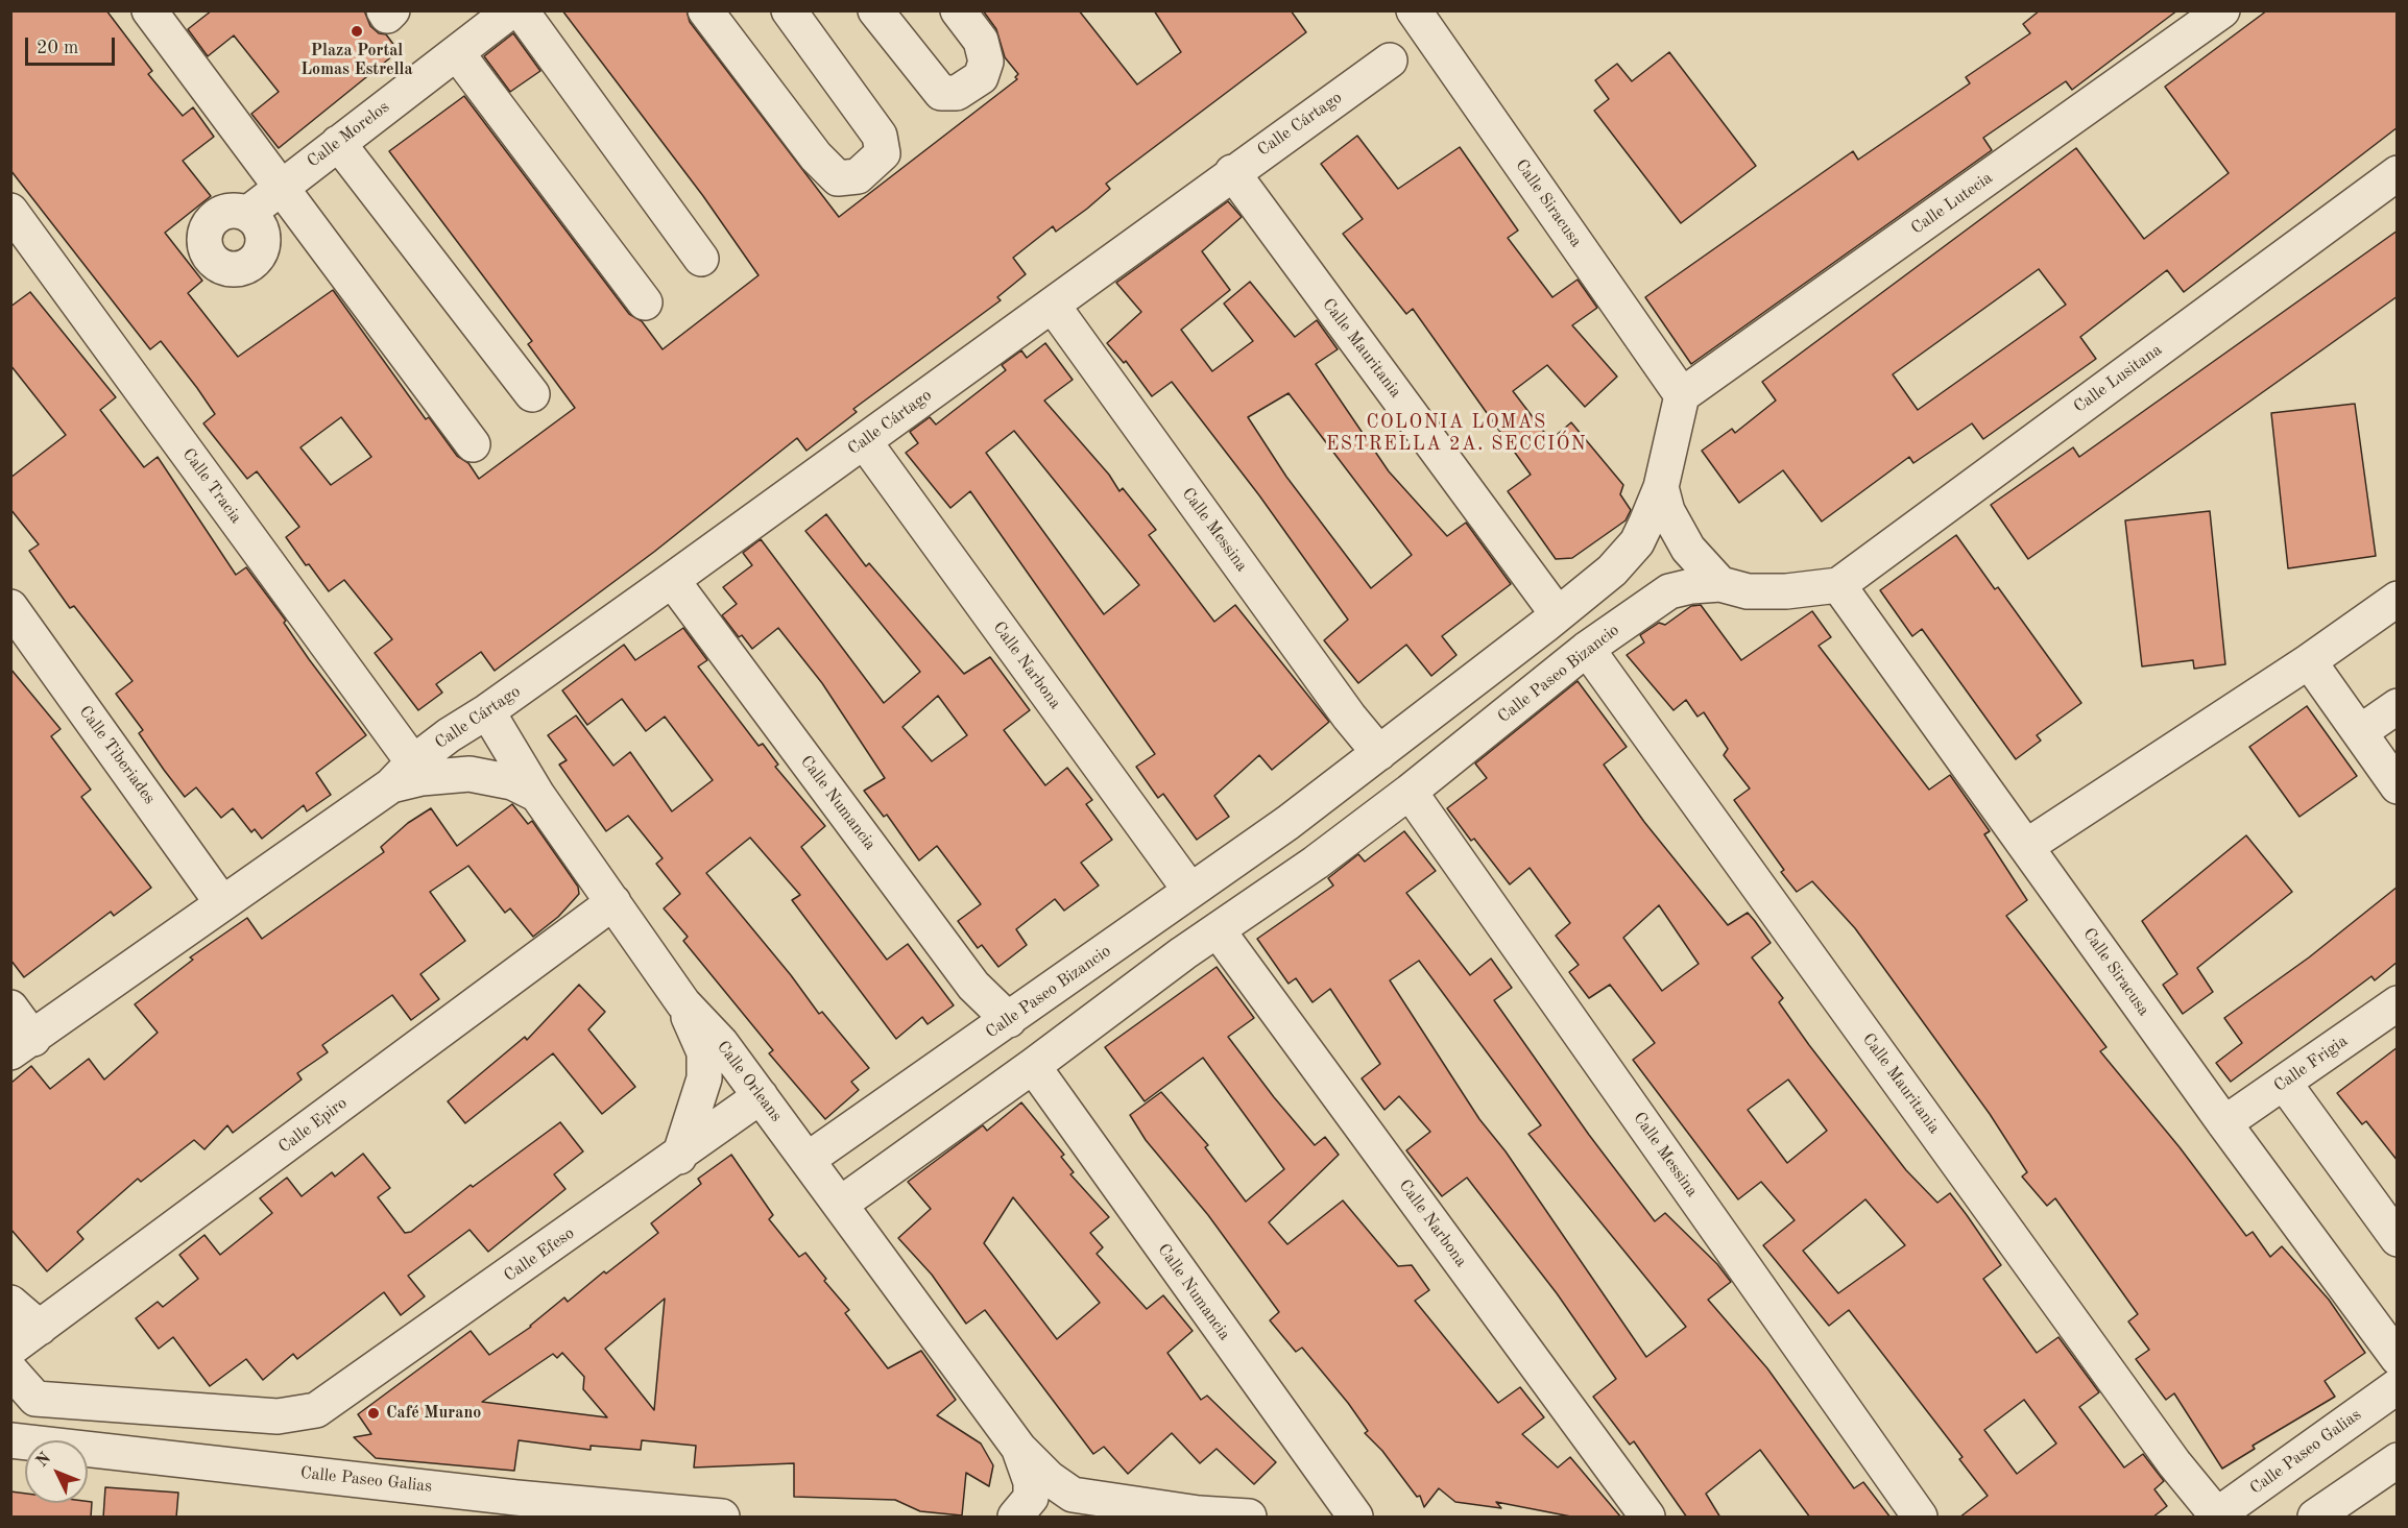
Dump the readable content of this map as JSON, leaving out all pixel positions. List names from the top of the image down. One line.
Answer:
{"streets":{"street":["Calle Cártago","Calle Morelos","Calle Siracusa","Calle Lutecia","Calle Mauritania","Calle Lusitana","Calle Tracia","Calle Messina","Calle Narbona","Calle Paseo Bizancio","Calle Tiberiades","Calle Numancia","Calle Frigia","Calle Orleans","Calle Epiro","Calle Efeso","Calle Paseo Galias"]},"crossings":[["Calle Cártago","Calle Mauritania"],["Calle Cártago","Calle Tracia"],["Calle Cártago","Calle Messina"],["Calle Cártago","Calle Narbona"],["Calle Cártago","Calle Tiberiades"],["Calle Cártago","Calle Numancia"],["Calle Cártago","Calle Orleans"],["Calle Siracusa","Calle Lutecia"],["Calle Siracusa","Calle Lusitana"],["Calle Siracusa","Calle Paseo Bizancio"],["Calle Siracusa","Calle Frigia"],["Calle Lutecia","Calle Paseo Bizancio"],["Calle Mauritania","Calle Paseo Bizancio"],["Calle Mauritania","Calle Paseo Galias"],["Calle Lusitana","Calle Paseo Bizancio"],["Calle Messina","Calle Paseo Bizancio"],["Calle Narbona","Calle Paseo Bizancio"],["Calle Paseo Bizancio","Calle Numancia"],["Calle Paseo Bizancio","Calle Orleans"],["Calle Orleans","Calle Epiro"],["Calle Orleans","Calle Efeso"]],"districts":["COLONIA LOMAS ESTRELLA 2A. SECCIÓN"],"places":["Plaza Portal Lomas Estrella","Café Murano"],"scale_bar":"20 m","north":"top left"}
